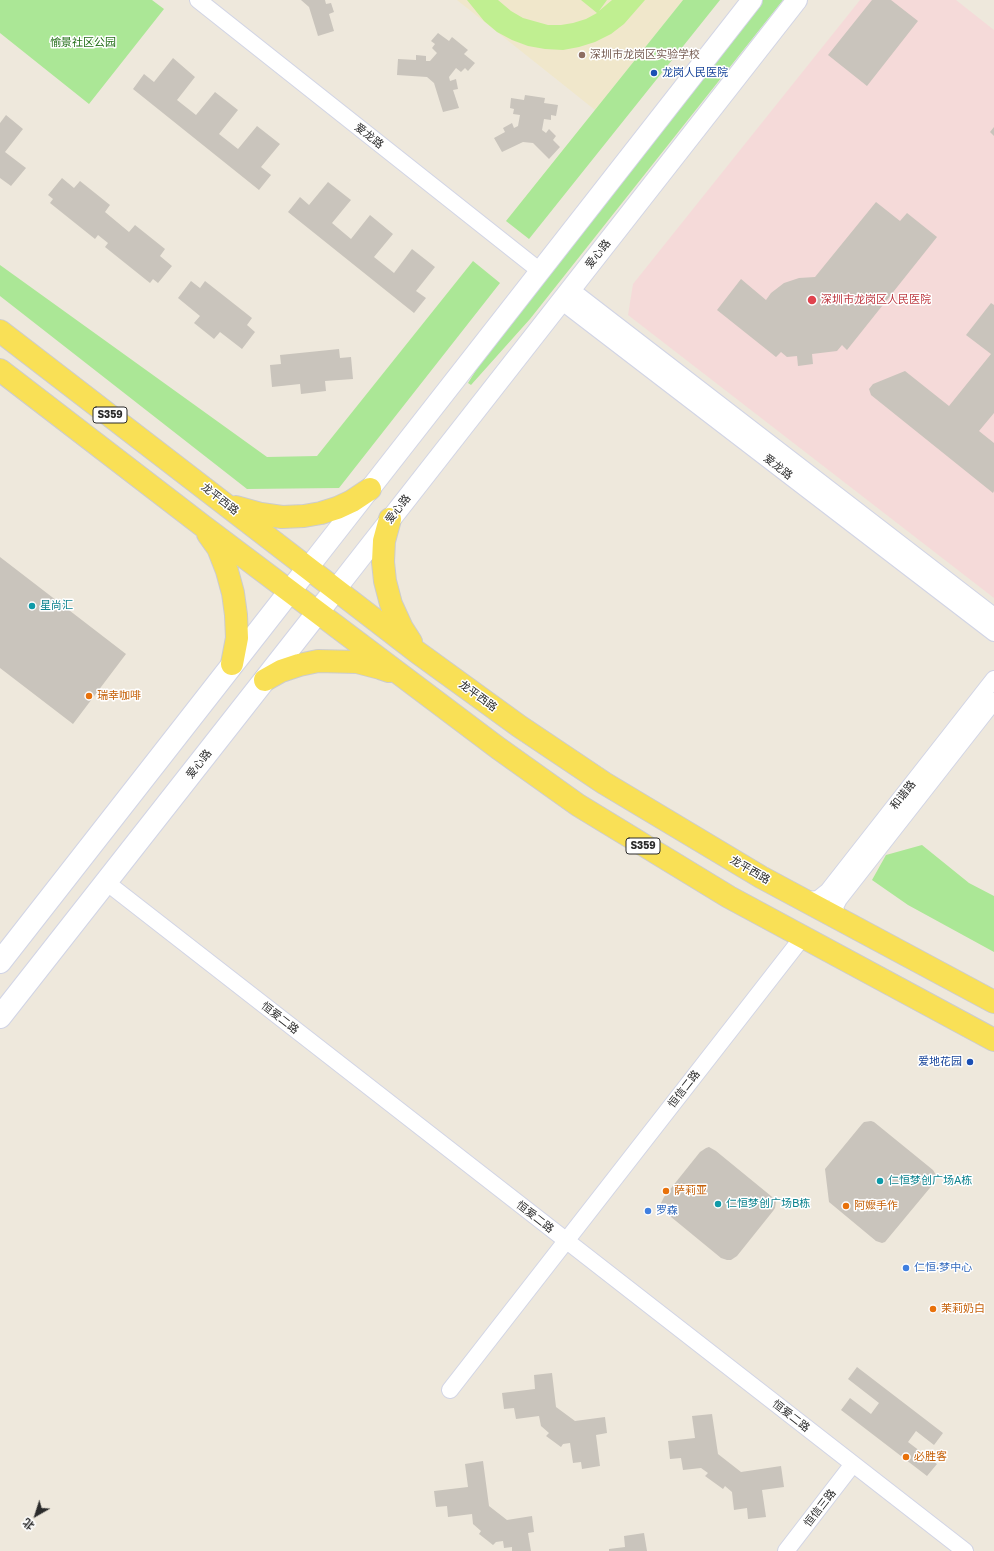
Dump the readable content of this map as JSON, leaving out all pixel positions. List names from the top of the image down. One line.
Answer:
{"streets":{"main road":["爱心路","S359","龙平西路"],"street":["爱龙路","和谐路","恒爱二路","恒信二路","恒信三路"]},"crossings":[["爱龙路","爱心路"],["爱心路","S359"],["爱心路","龙平西路"],["爱心路","恒爱二路"],["S359","恒信二路"],["龙平西路","和谐路"],["恒爱二路","恒信二路"],["恒爱二路","恒信三路"]],"parks":["愉景社区公园"],"places":["深圳市龙岗区实验学校","龙岗人民医院","深圳市龙岗区人民医院","星尚汇","瑞幸咖啡","爱地花园","仁恒梦创广场A栋","萨莉亚","仁恒梦创广场B栋","阿嬷手作","罗森","仁恒·梦中心","茉莉奶白","必胜客"],"north":"bottom left"}
